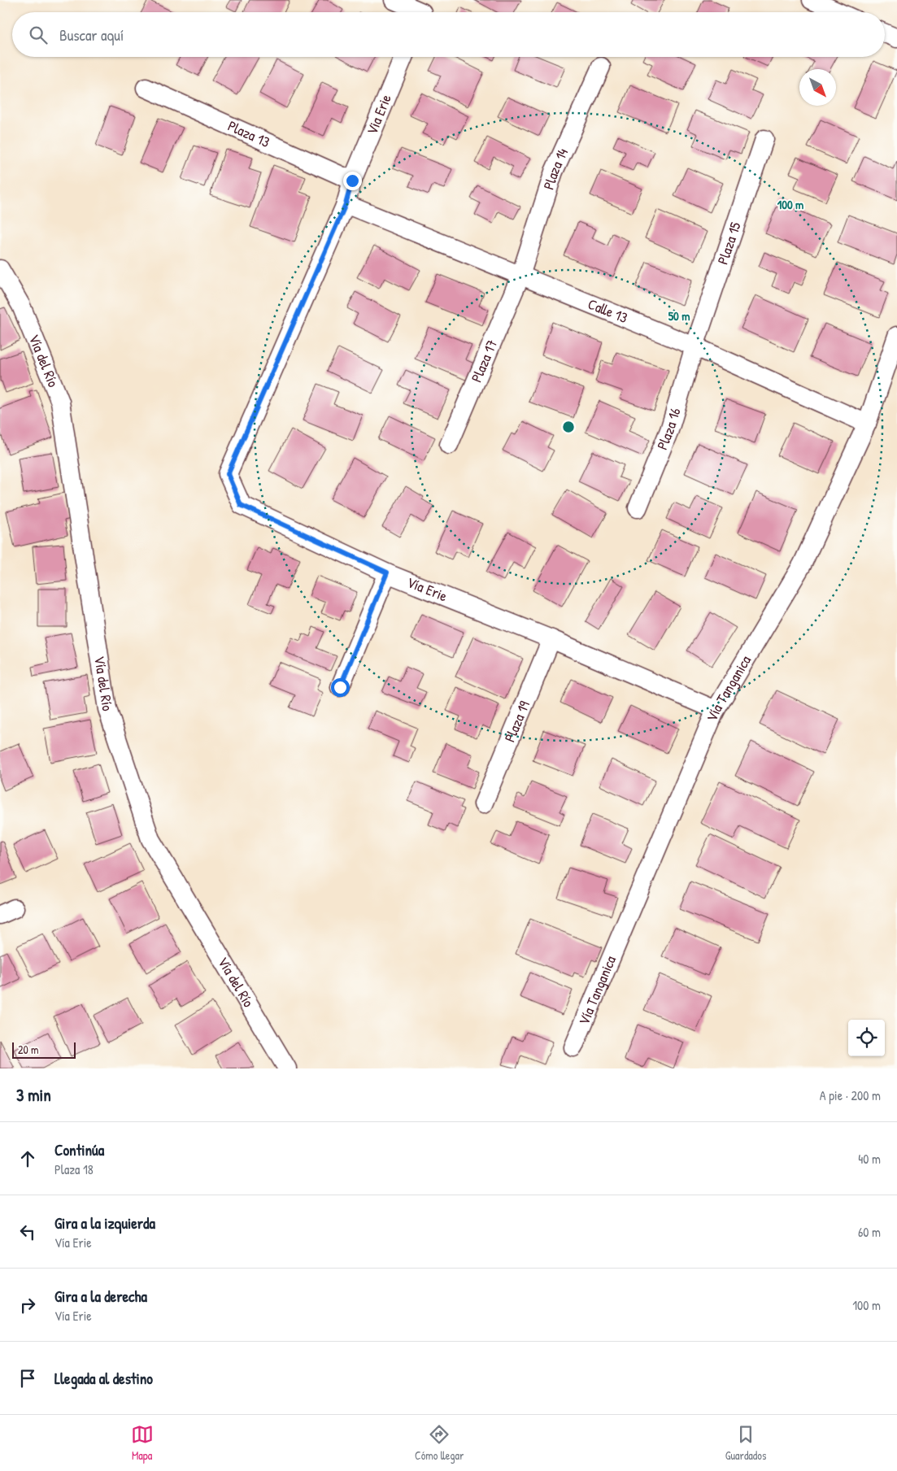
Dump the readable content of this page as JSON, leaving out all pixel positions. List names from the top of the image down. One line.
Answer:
{"streets":{"street":["Via Erie","Plaza 13","Plaza 14","Plaza 15","Calle 13","Vía del Río","Plaza 17","Plaza 16","Vía Erie","Vía Tanganica","Plaza 19"]},"crossings":[["Via Erie","Plaza 13"],["Via Erie","Vía Erie"],["Plaza 13","Vía Erie"],["Plaza 14","Calle 13"],["Plaza 14","Plaza 17"],["Plaza 15","Calle 13"],["Plaza 15","Plaza 16"],["Calle 13","Plaza 17"],["Calle 13","Plaza 16"],["Calle 13","Vía Erie"],["Calle 13","Vía Tanganica"],["Vía Erie","Vía Tanganica"],["Vía Erie","Plaza 19"]],"scale_bar":"20 m","north":"bottom right","page":{"search":"Buscar aquí","scale":"20 m","heading":["3 min","A pie · 200 m"],"list":[["Continúa","Plaza 18","40 m"],["Gira a la izquierda","Vía Erie","60 m"],["Gira a la derecha","Vía Erie","100 m"],"Llegada al destino"],"nav":["Mapa","Cómo llegar","Guardados"]},"rings":["100 m","50 m"]}
